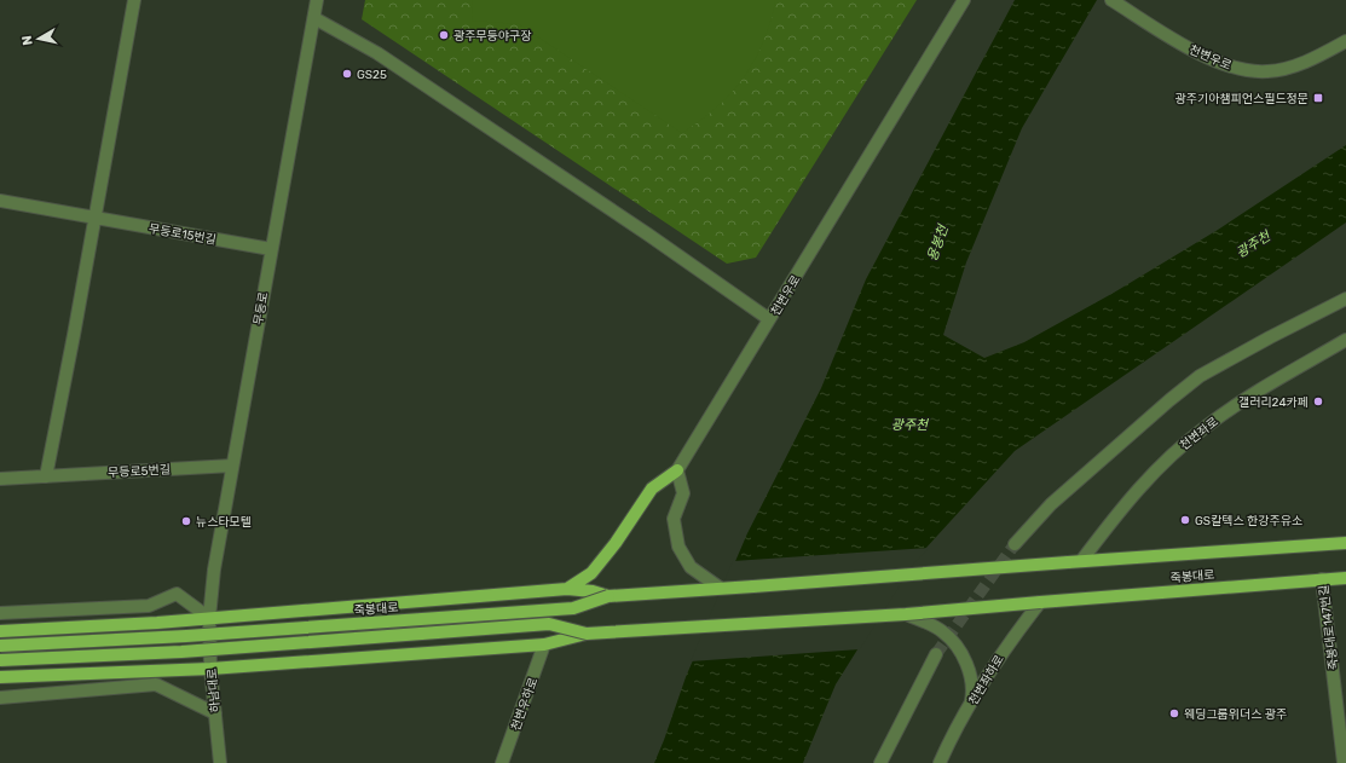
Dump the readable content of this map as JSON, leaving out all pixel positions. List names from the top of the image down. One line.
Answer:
{"streets":{"main road":["죽봉대로"],"street":["천변우로","무등로15번길","무등로","천변좌로","무등로5번길","죽봉대로147번길","천변좌하로","하남대로","천변우하로"]},"crossings":[["무등로15번길","무등로"],["무등로","무등로5번길"],["무등로","하남대로"],["천변좌로","죽봉대로"],["죽봉대로","죽봉대로147번길"],["죽봉대로","천변좌하로"]],"water":["용봉천","광주천"],"places":{"other":["광주무등야구장","GS25","갤러리24카페","GS칼텍스 한강주유소","뉴스타모텔","웨딩그룹위더스 광주"],"transit":["광주기아챔피언스필드정문"]},"north":"left"}
